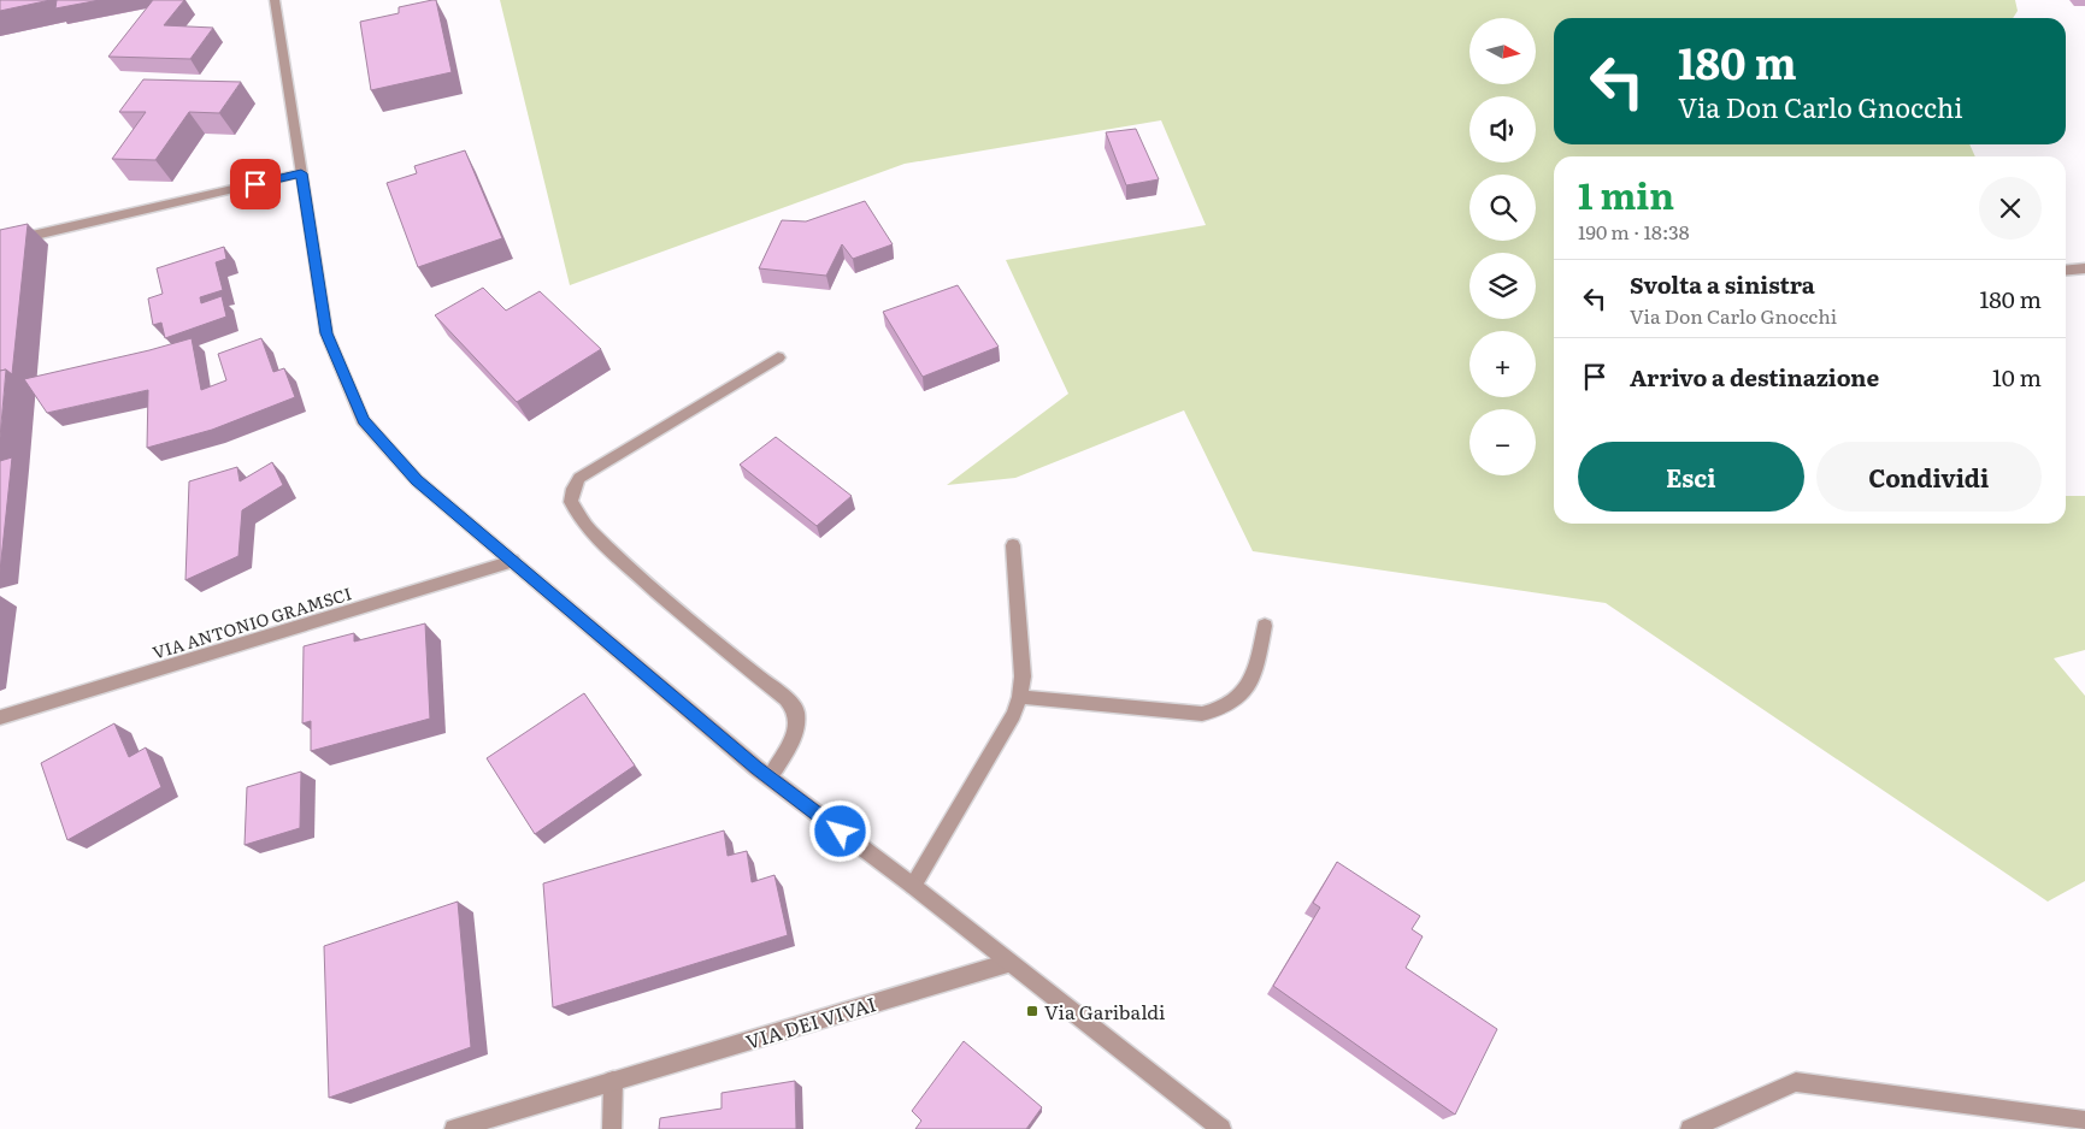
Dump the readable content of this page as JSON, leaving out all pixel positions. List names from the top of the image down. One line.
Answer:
{"streets":{"street":["VIA ANTONIO GRAMSCI","VIA DEI VIVAI"]},"places":{"transit":["Via Garibaldi"]},"north":"right","page":{"map_buttons":["+","−"],"turn":["180 m","Via Don Carlo Gnocchi"],"heading":["1 min","190 m · 18:38"],"list":[{"name":"Svolta a sinistra","note":"Via Don Carlo Gnocchi","value":"180 m"},{"name":"Arrivo a destinazione","value":"10 m"}],"buttons":["Esci","Condividi"]}}
